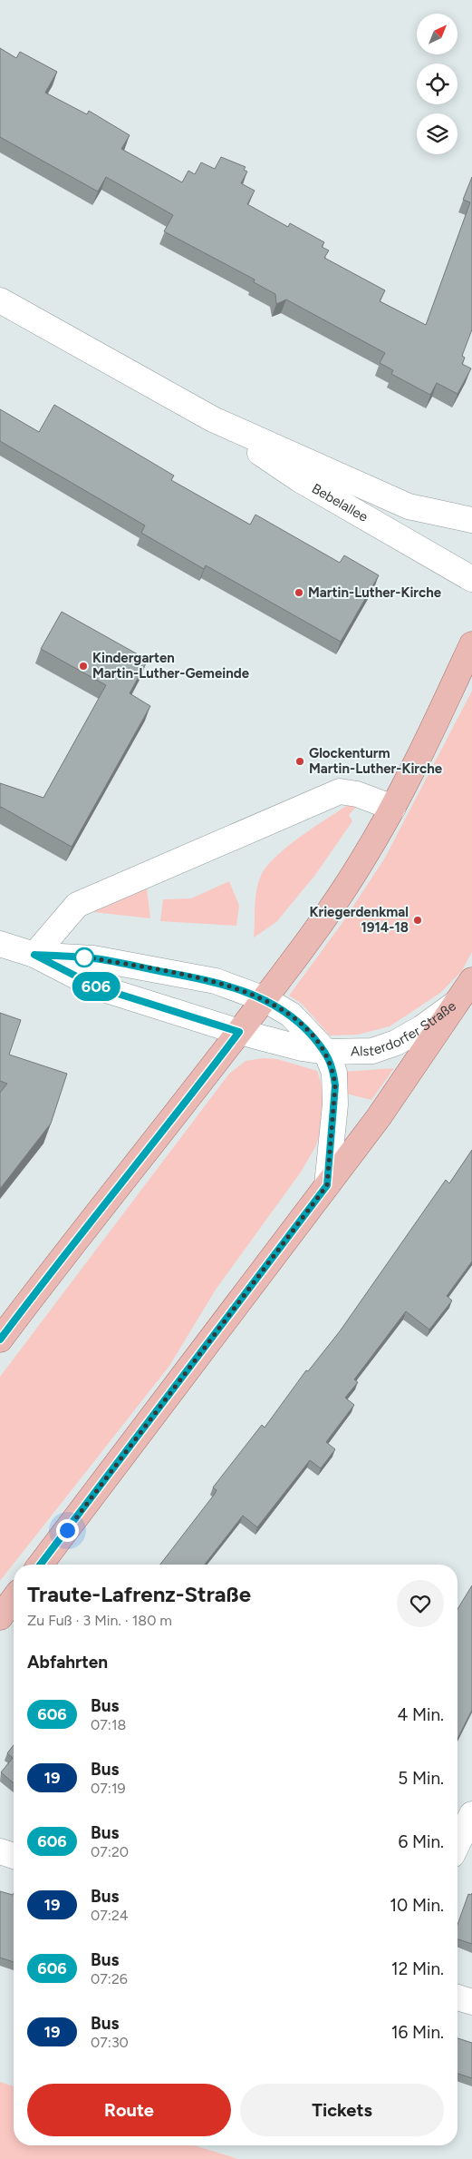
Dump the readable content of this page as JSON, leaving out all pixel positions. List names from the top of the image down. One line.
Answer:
{"streets":{"street":["Bebelallee","Alsterdorfer Straße"]},"places":["Martin-Luther-Kirche","Kindergarten Martin-Luther-Gemeinde","Glockenturm Martin-Luther-Kirche","Kriegerdenkmal 1914-18"],"lines":["bus line 606"],"north":"top right","page":{"on_map":"606","heading":[["Traute-Lafrenz-Straße","Zu Fuß · 3 Min. · 180 m"],"Abfahrten"],"list":[{"mark":"606","name":"Bus","note":"07:18","value":"4 Min."},{"mark":"19","name":"Bus","note":"07:19","value":"5 Min."},{"mark":"606","name":"Bus","note":"07:20","value":"6 Min."},{"mark":"19","name":"Bus","note":"07:24","value":"10 Min."},{"mark":"606","name":"Bus","note":"07:26","value":"12 Min."},{"mark":"19","name":"Bus","note":"07:30","value":"16 Min."}],"buttons":["Route","Tickets"]}}
